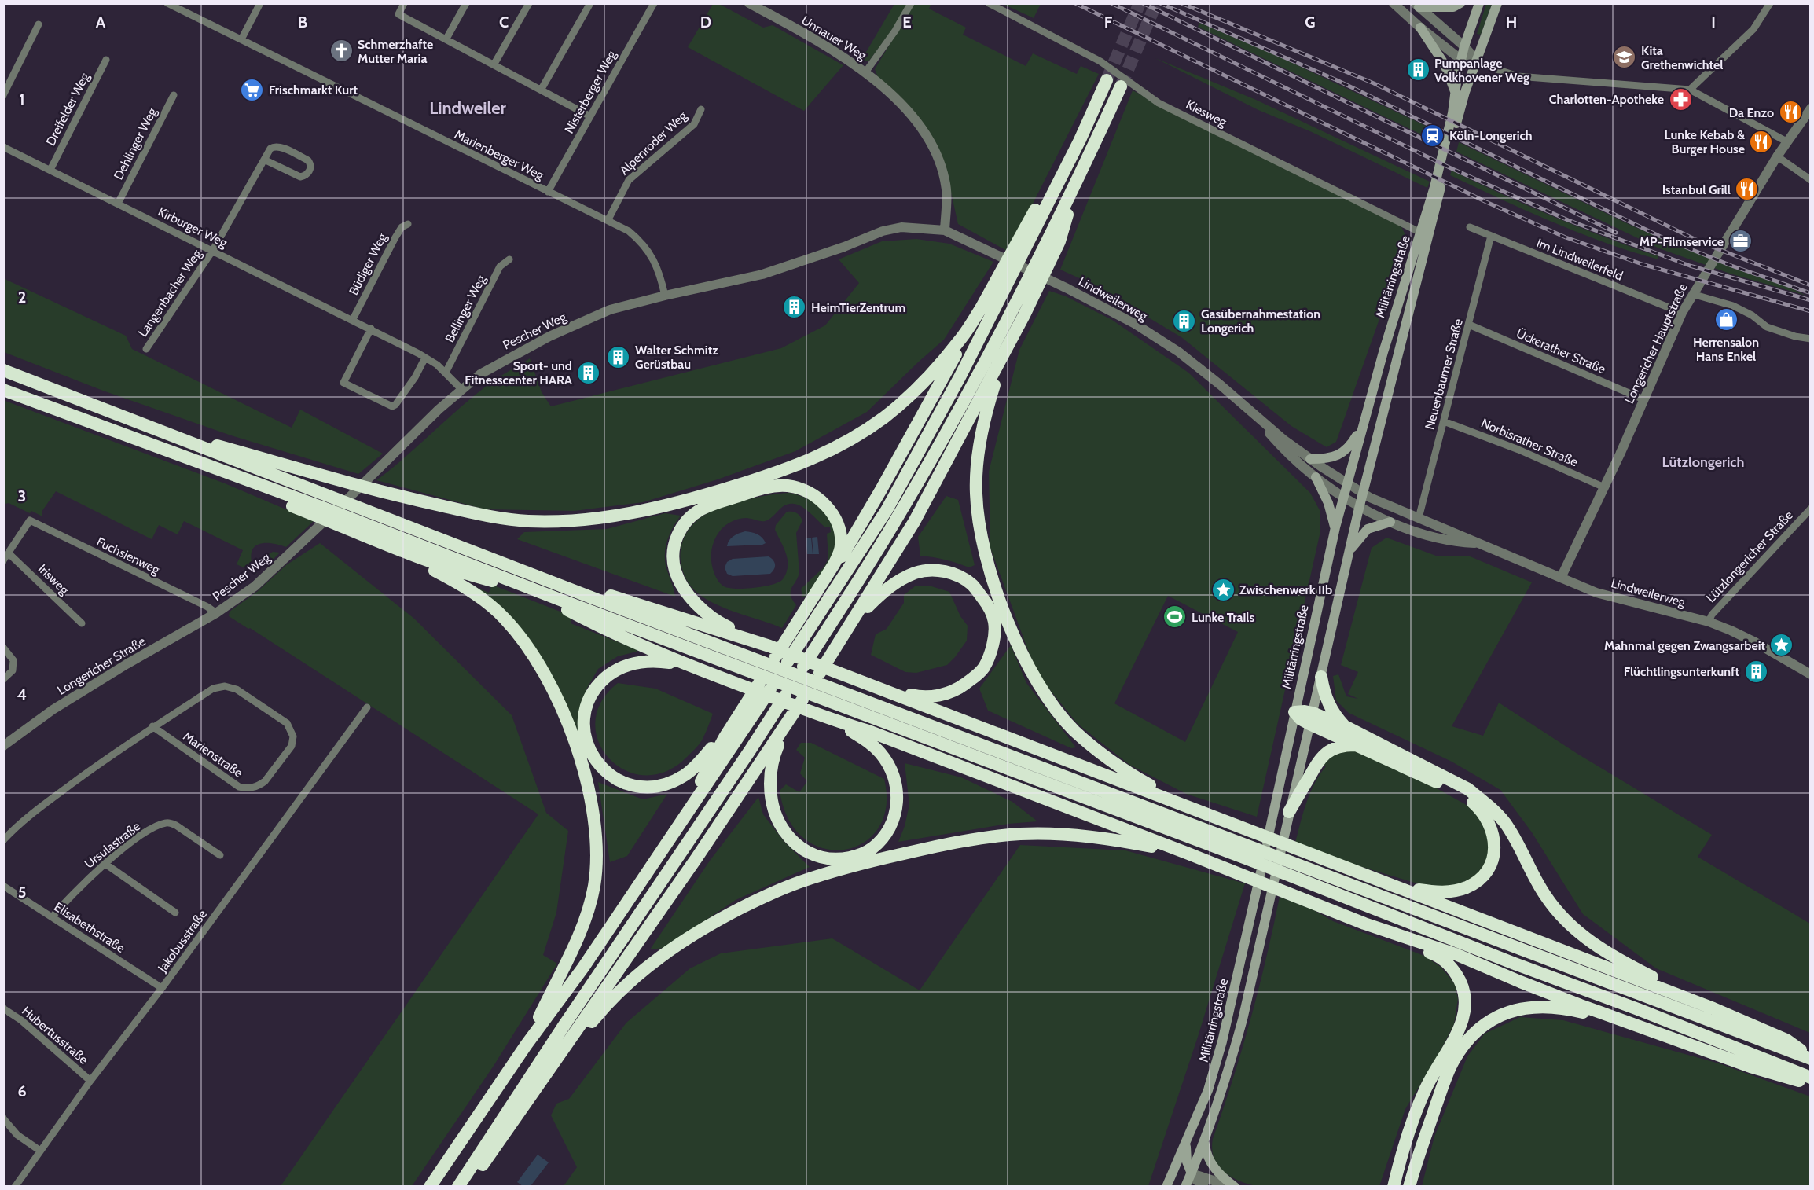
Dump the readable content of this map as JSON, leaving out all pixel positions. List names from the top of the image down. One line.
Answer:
{"streets":{"main road":["Militärringstraße"],"street":["Unnauer Weg","Nisterberger Weg","Dreifelder Weg","Kiesweg","Alpenroder Weg","Dehlinger Weg","Marienberger Weg","Kirburger Weg","Im Lindweilerfeld","Büdiger Weg","Langenbacher Weg","Lindweilerweg","Bellinger Weg","Pescher Weg","Longericher Hauptstraße","Ückerather Straße","Neuenbaumer Straße","Norbisrather Straße","Fuchsienweg","Lützlongericher Straße","Irisweg","Longericher Straße","Marienstraße","Ursulastraße","Elisabethstraße","Jakobusstraße","Hubertusstraße"]},"crossings":[["Unnauer Weg","Lindweilerweg"],["Unnauer Weg","Pescher Weg"],["Nisterberger Weg","Marienberger Weg"],["Dreifelder Weg","Kirburger Weg"],["Kiesweg","Militärringstraße"],["Alpenroder Weg","Marienberger Weg"],["Dehlinger Weg","Kirburger Weg"],["Marienberger Weg","Pescher Weg"],["Kirburger Weg","Büdiger Weg"],["Kirburger Weg","Langenbacher Weg"],["Kirburger Weg","Bellinger Weg"],["Kirburger Weg","Pescher Weg"],["Im Lindweilerfeld","Longericher Hauptstraße"],["Im Lindweilerfeld","Neuenbaumer Straße"],["Militärringstraße","Lindweilerweg"],["Lindweilerweg","Pescher Weg"],["Lindweilerweg","Longericher Hauptstraße"],["Lindweilerweg","Neuenbaumer Straße"],["Lindweilerweg","Lützlongericher Straße"],["Pescher Weg","Fuchsienweg"],["Pescher Weg","Longericher Straße"],["Longericher Hauptstraße","Ückerather Straße"],["Longericher Hauptstraße","Norbisrather Straße"],["Ückerather Straße","Neuenbaumer Straße"],["Neuenbaumer Straße","Norbisrather Straße"],["Fuchsienweg","Irisweg"],["Fuchsienweg","Longericher Straße"],["Ursulastraße","Elisabethstraße"],["Elisabethstraße","Jakobusstraße"],["Jakobusstraße","Hubertusstraße"]],"districts":["Lindweiler","Lützlongerich"],"places":{"church":["Schmerzhafte Mutter Maria"],"school or university":["Kita Grethenwichtel"],"building":["Pumpanlage Volkhovener Weg","HeimTierZentrum","Gasübernahmestation Longerich","Walter Schmitz Gerüstbau","Sport- und Fitnesscenter HARA","Flüchtlingsunterkunft"],"supermarket":["Frischmarkt Kurt"],"pharmacy":["Charlotten-Apotheke"],"restaurant":["Da Enzo","Lunke Kebab & Burger House","Istanbul Grill"],"station":["Köln-Longerich"],"office":["MP-Filmservice"],"shop":["Herrensalon Hans Enkel"],"place":["Zwischenwerk IIb","Mahnmal gegen Zwangsarbeit"],"sports":["Lunke Trails"]},"grid":{"columns":["A","B","C","D","E","F","G","H","I"],"rows":["1","2","3","4","5","6"]}}
